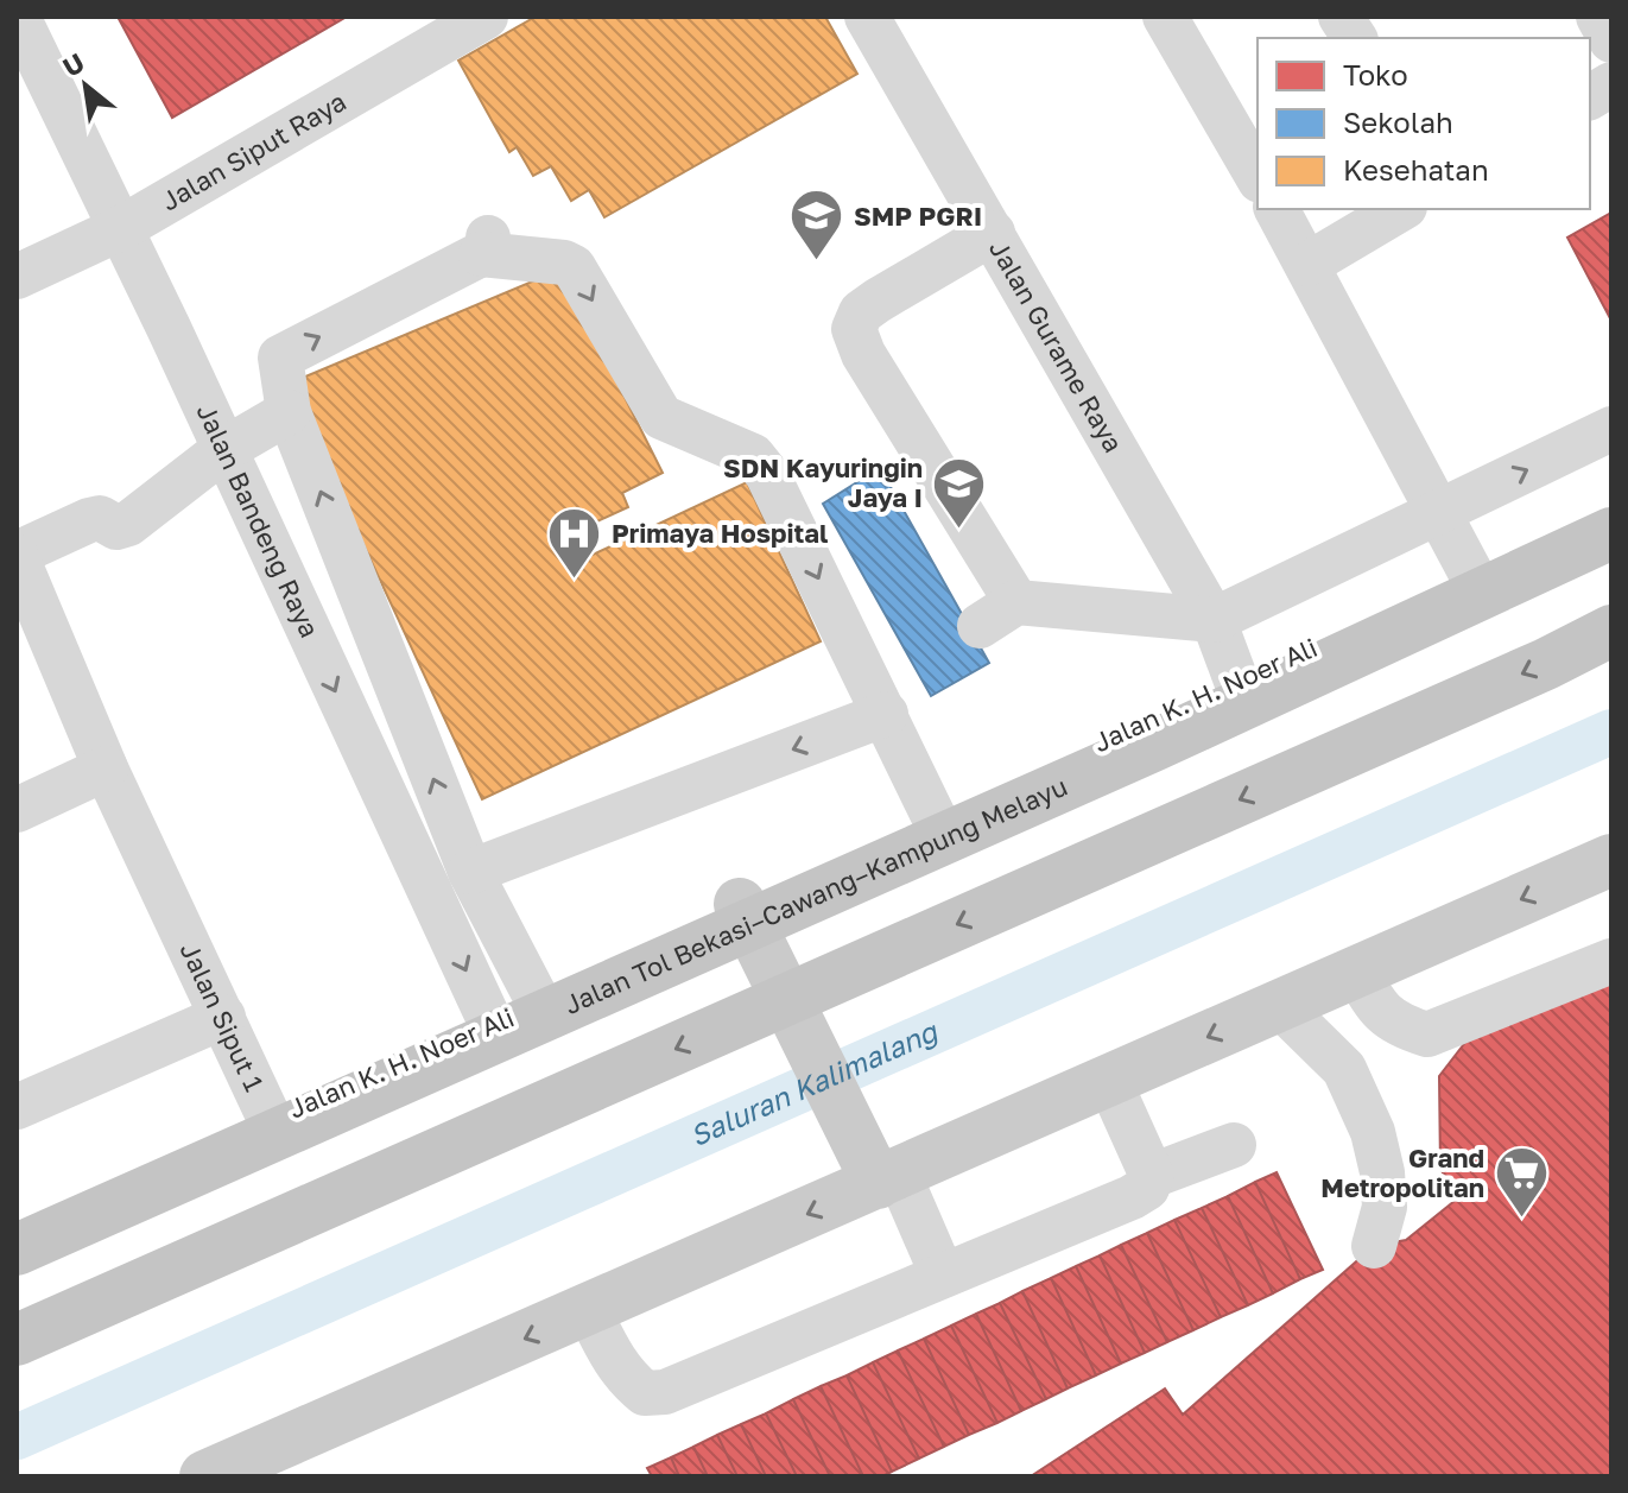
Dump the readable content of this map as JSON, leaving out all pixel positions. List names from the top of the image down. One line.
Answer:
{"streets":{"highway":["Jalan Tol Bekasi–Cawang–Kampung Melayu"],"main road":["Jalan K. H. Noer Ali"],"street":["Jalan Siput Raya","Jalan Gurame Raya","Jalan Bandeng Raya","Jalan Siput 1"]},"crossings":[["Jalan Siput Raya","Jalan Bandeng Raya"],["Jalan Gurame Raya","Jalan K. H. Noer Ali"],["Jalan Bandeng Raya","Jalan K. H. Noer Ali"],["Jalan K. H. Noer Ali","Jalan Siput 1"]],"water":["Saluran Kalimalang"],"places":{"school or university":["SMP PGRI","SDN Kayuringin Jaya I"],"hospital":["Primaya Hospital"],"supermarket":["Grand Metropolitan"]},"legend":["Toko","Sekolah","Kesehatan"],"north":"top left"}
